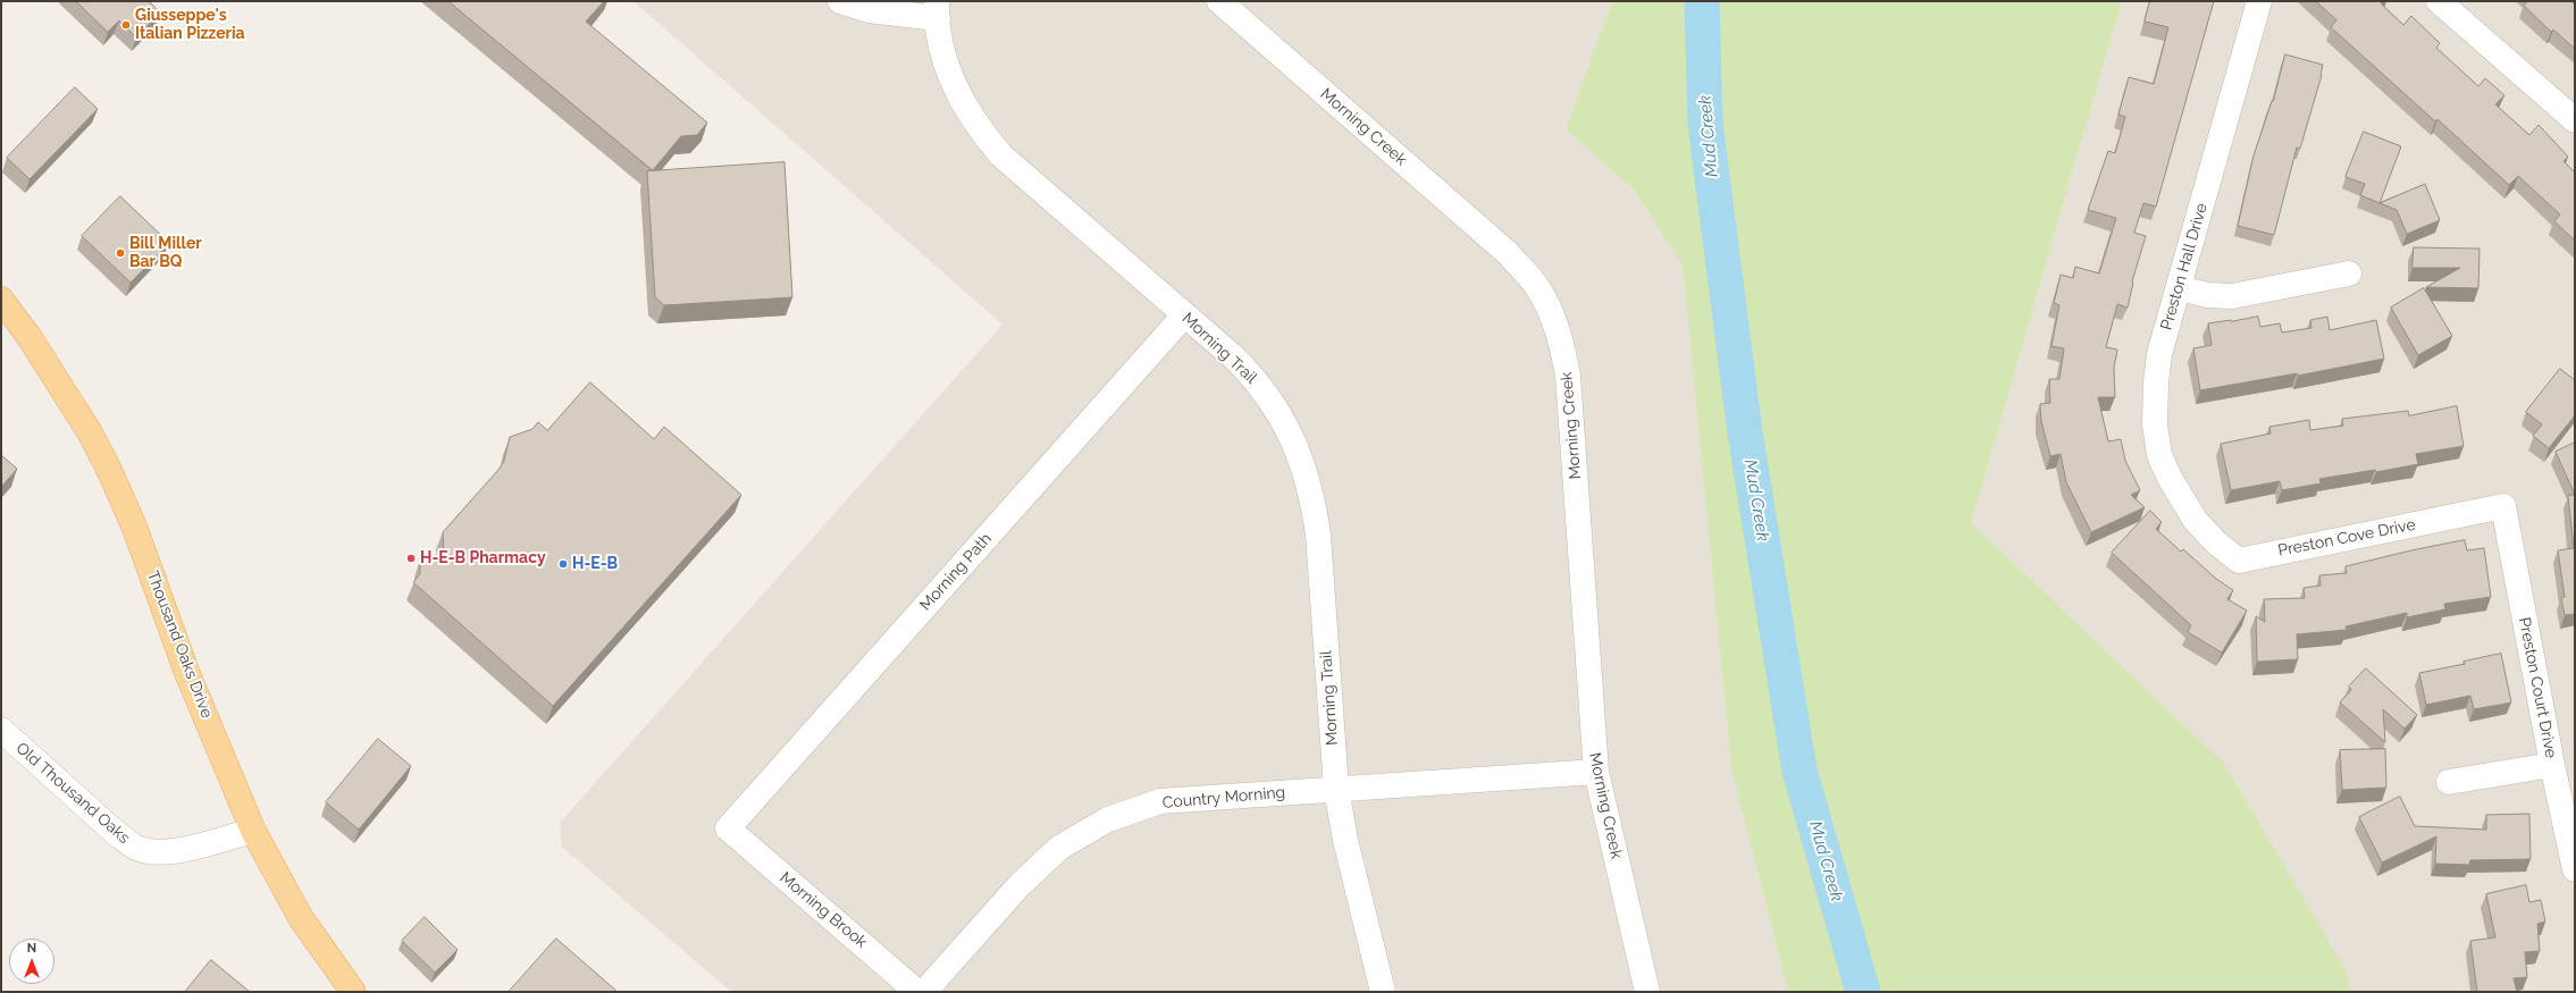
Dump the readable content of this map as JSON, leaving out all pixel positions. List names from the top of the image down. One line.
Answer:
{"streets":{"main road":["Thousand Oaks Drive"],"street":["Morning Creek","Preston Hall Drive","Morning Trail","Preston Cove Drive","Morning Path","Preston Court Drive","Old Thousand Oaks","Country Morning","Morning Brook"]},"crossings":[["Morning Creek","Country Morning"],["Preston Hall Drive","Preston Cove Drive"],["Morning Trail","Morning Path"],["Morning Trail","Country Morning"],["Preston Cove Drive","Preston Court Drive"],["Morning Path","Morning Brook"],["Thousand Oaks Drive","Old Thousand Oaks"]],"water":["Mud Creek"],"places":["Giusseppe's Italian Pizzeria","Bill Miller Bar BQ","H-E-B Pharmacy","H-E-B"],"north":"top"}
